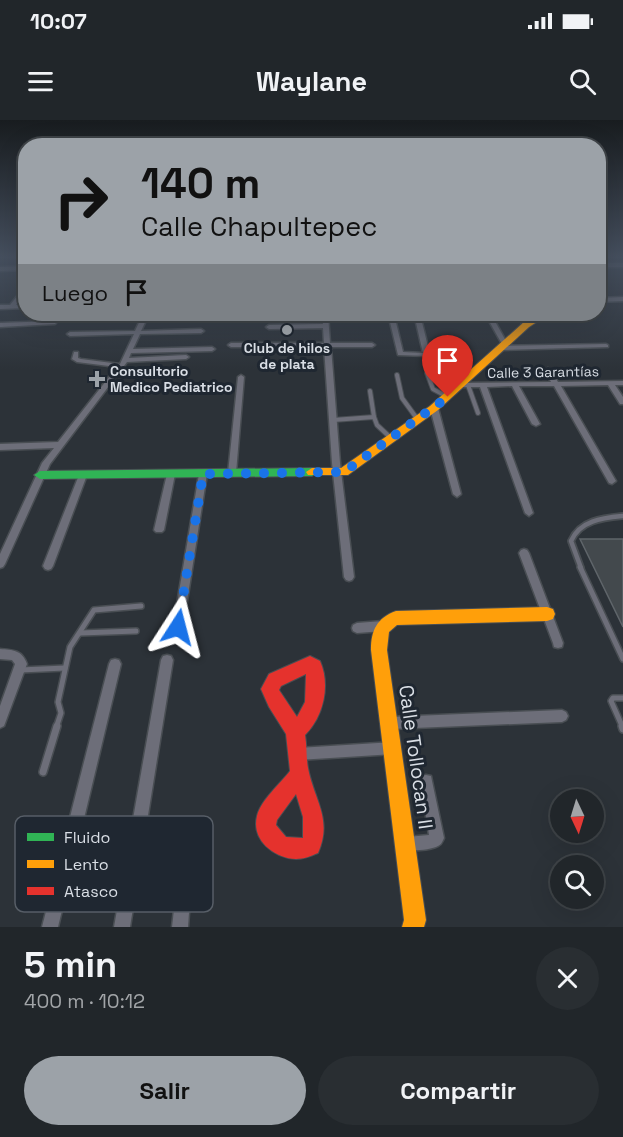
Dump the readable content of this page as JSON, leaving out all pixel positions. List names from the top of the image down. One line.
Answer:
{"streets":{"street":["Calle 3 Garantías","Calle Tollocan II"]},"places":{"other":["Club de hilos de plata"],"health":["Consultorio Medico Pediatrico"]},"legend":["Fluido","Lento","Atasco"],"north":"bottom","page":{"status":"10:07","header":"Waylane","turn":["140 m","Calle Chapultepec"],"then":"Luego","heading":["5 min","400 m · 10:12"],"buttons":["Salir","Compartir"]}}
